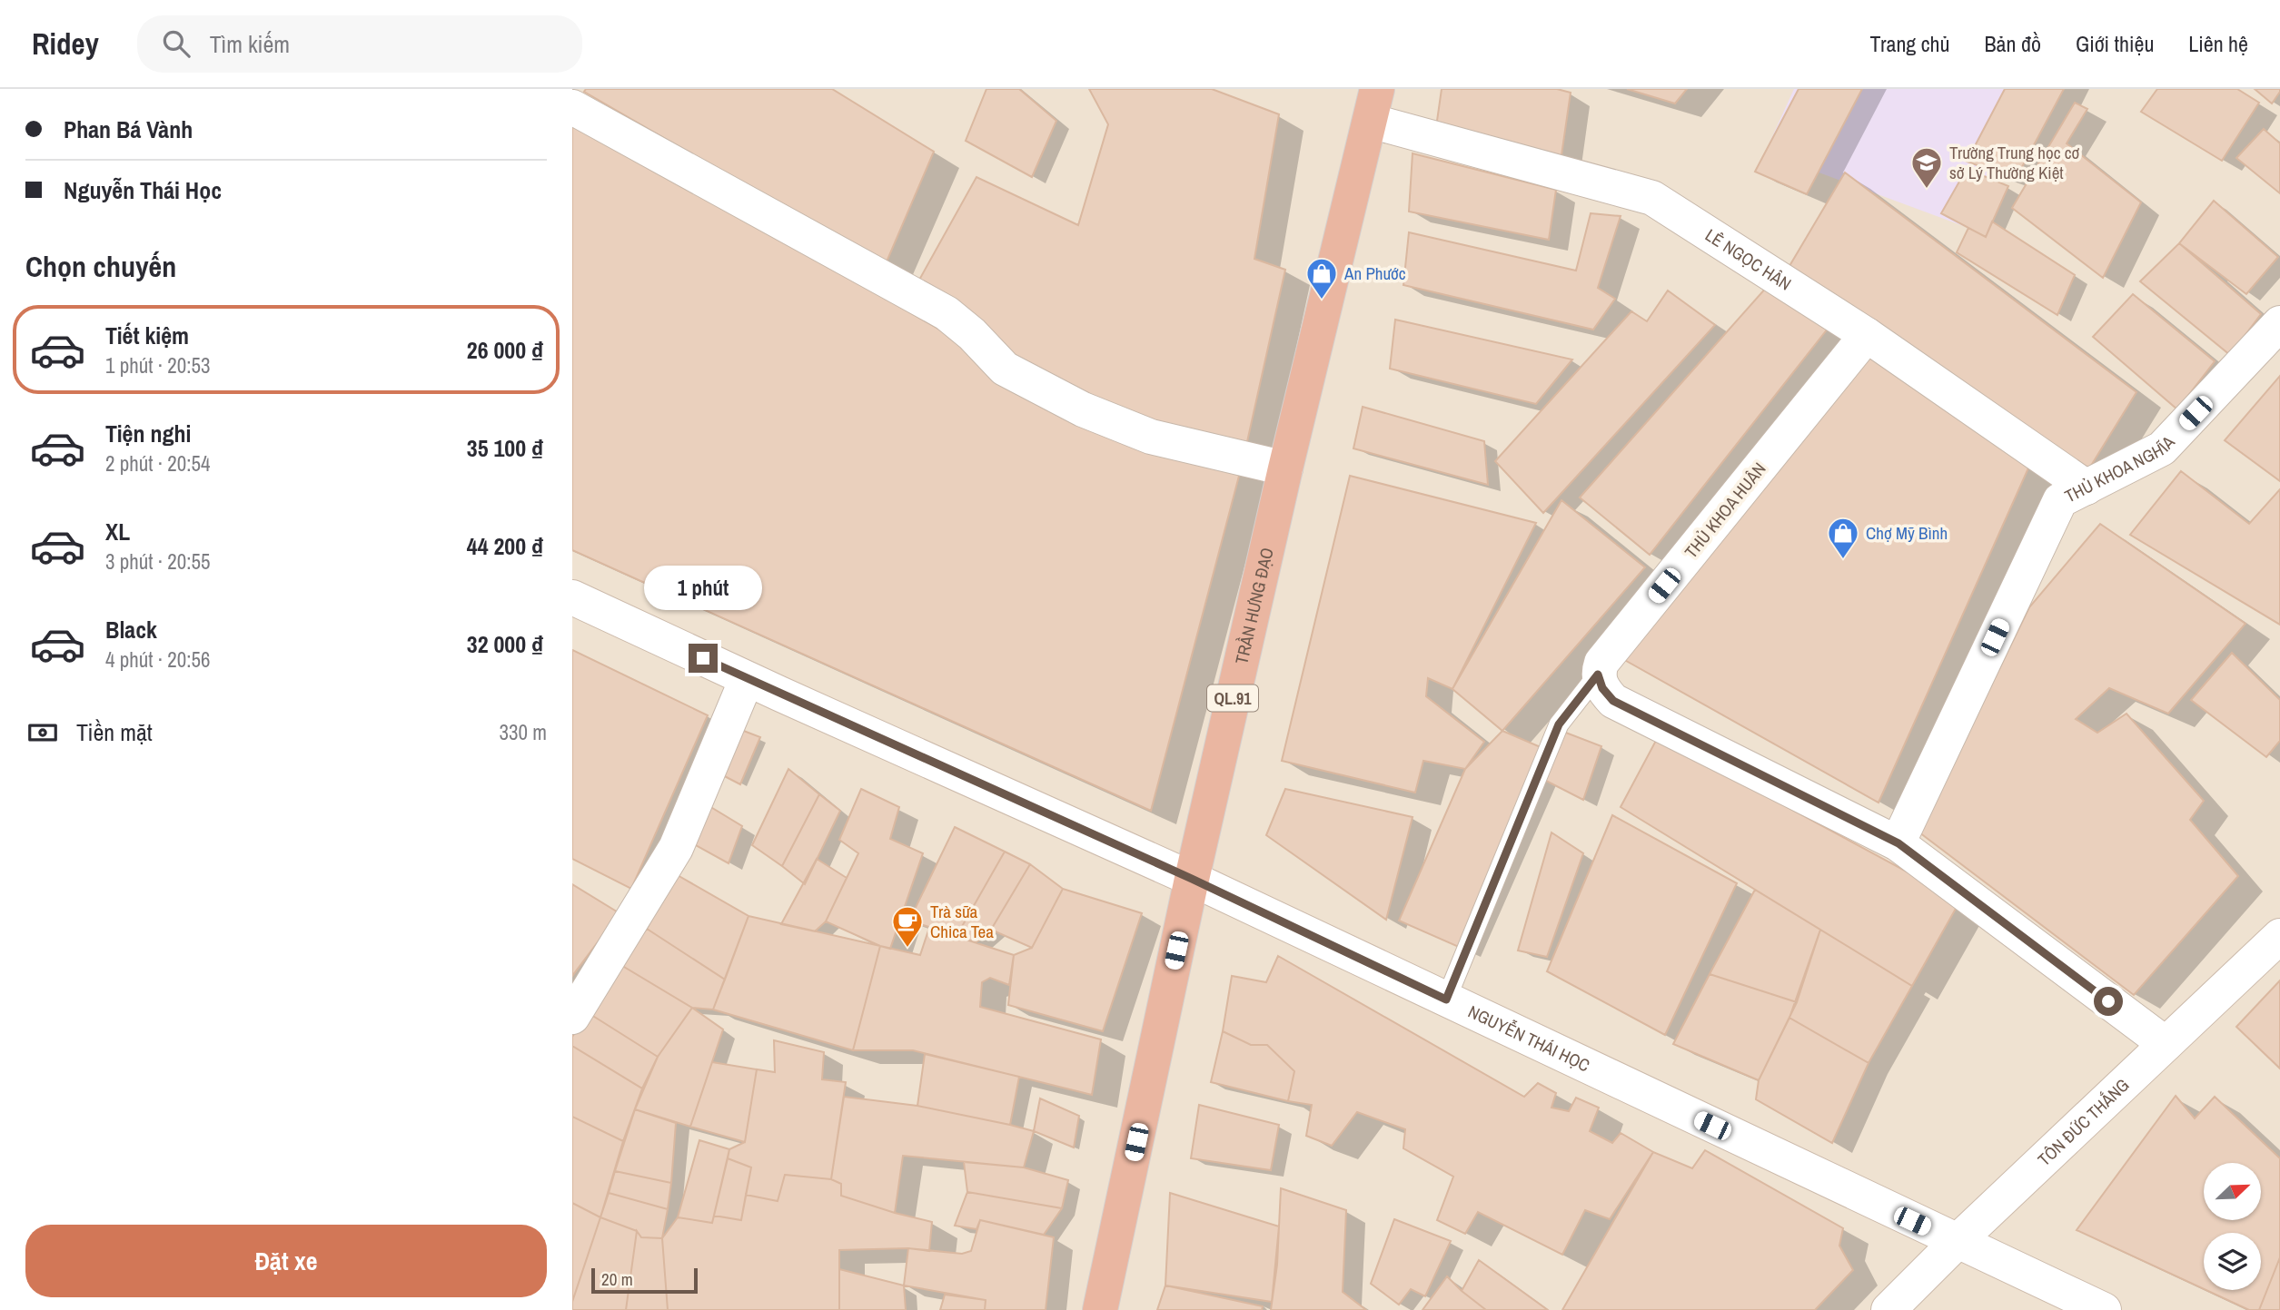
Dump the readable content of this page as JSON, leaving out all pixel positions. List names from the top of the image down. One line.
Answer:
{"streets":{"highway":["TRẦN HƯNG ĐẠO","QL.91"],"street":["LÊ NGỌC HÂN","THỦ KHOA NGHĨA","THỦ KHOA HUÂN","NGUYỄN THÁI HỌC","TÔN ĐỨC THẮNG"]},"crossings":[["LÊ NGỌC HÂN","THỦ KHOA NGHĨA"],["LÊ NGỌC HÂN","THỦ KHOA HUÂN"],["LÊ NGỌC HÂN","TRẦN HƯNG ĐẠO"],["THỦ KHOA HUÂN","NGUYỄN THÁI HỌC"],["TRẦN HƯNG ĐẠO","NGUYỄN THÁI HỌC"],["NGUYỄN THÁI HỌC","TÔN ĐỨC THẮNG"]],"places":{"school or university":["Trường Trung học cơ sở Lý Thường Kiệt"],"shop":["An Phước","Chợ Mỹ Bình"],"cafe":["Trà sữa Chica Tea"]},"scale_bar":"20 m","north":"top right","page":{"header":"Ridey","search":"Tìm kiếm","nav":["Trang chủ","Bản đồ","Giới thiệu","Liên hệ"],"banner":["Phan Bá Vành","Nguyễn Thái Học"],"heading":"Chọn chuyến","list":[{"name":"Tiết kiệm","note":"1 phút · 20:53","value":"26 000 ₫"},{"name":"Tiện nghi","note":"2 phút · 20:54","value":"35 100 ₫"},{"name":"XL","note":"3 phút · 20:55","value":"44 200 ₫"},{"name":"Black","note":"4 phút · 20:56","value":"32 000 ₫"}],"bubble":"1 phút","pay":["Tiền mặt","330 m"],"buttons":"Đặt xe","scale":"20 m"}}
